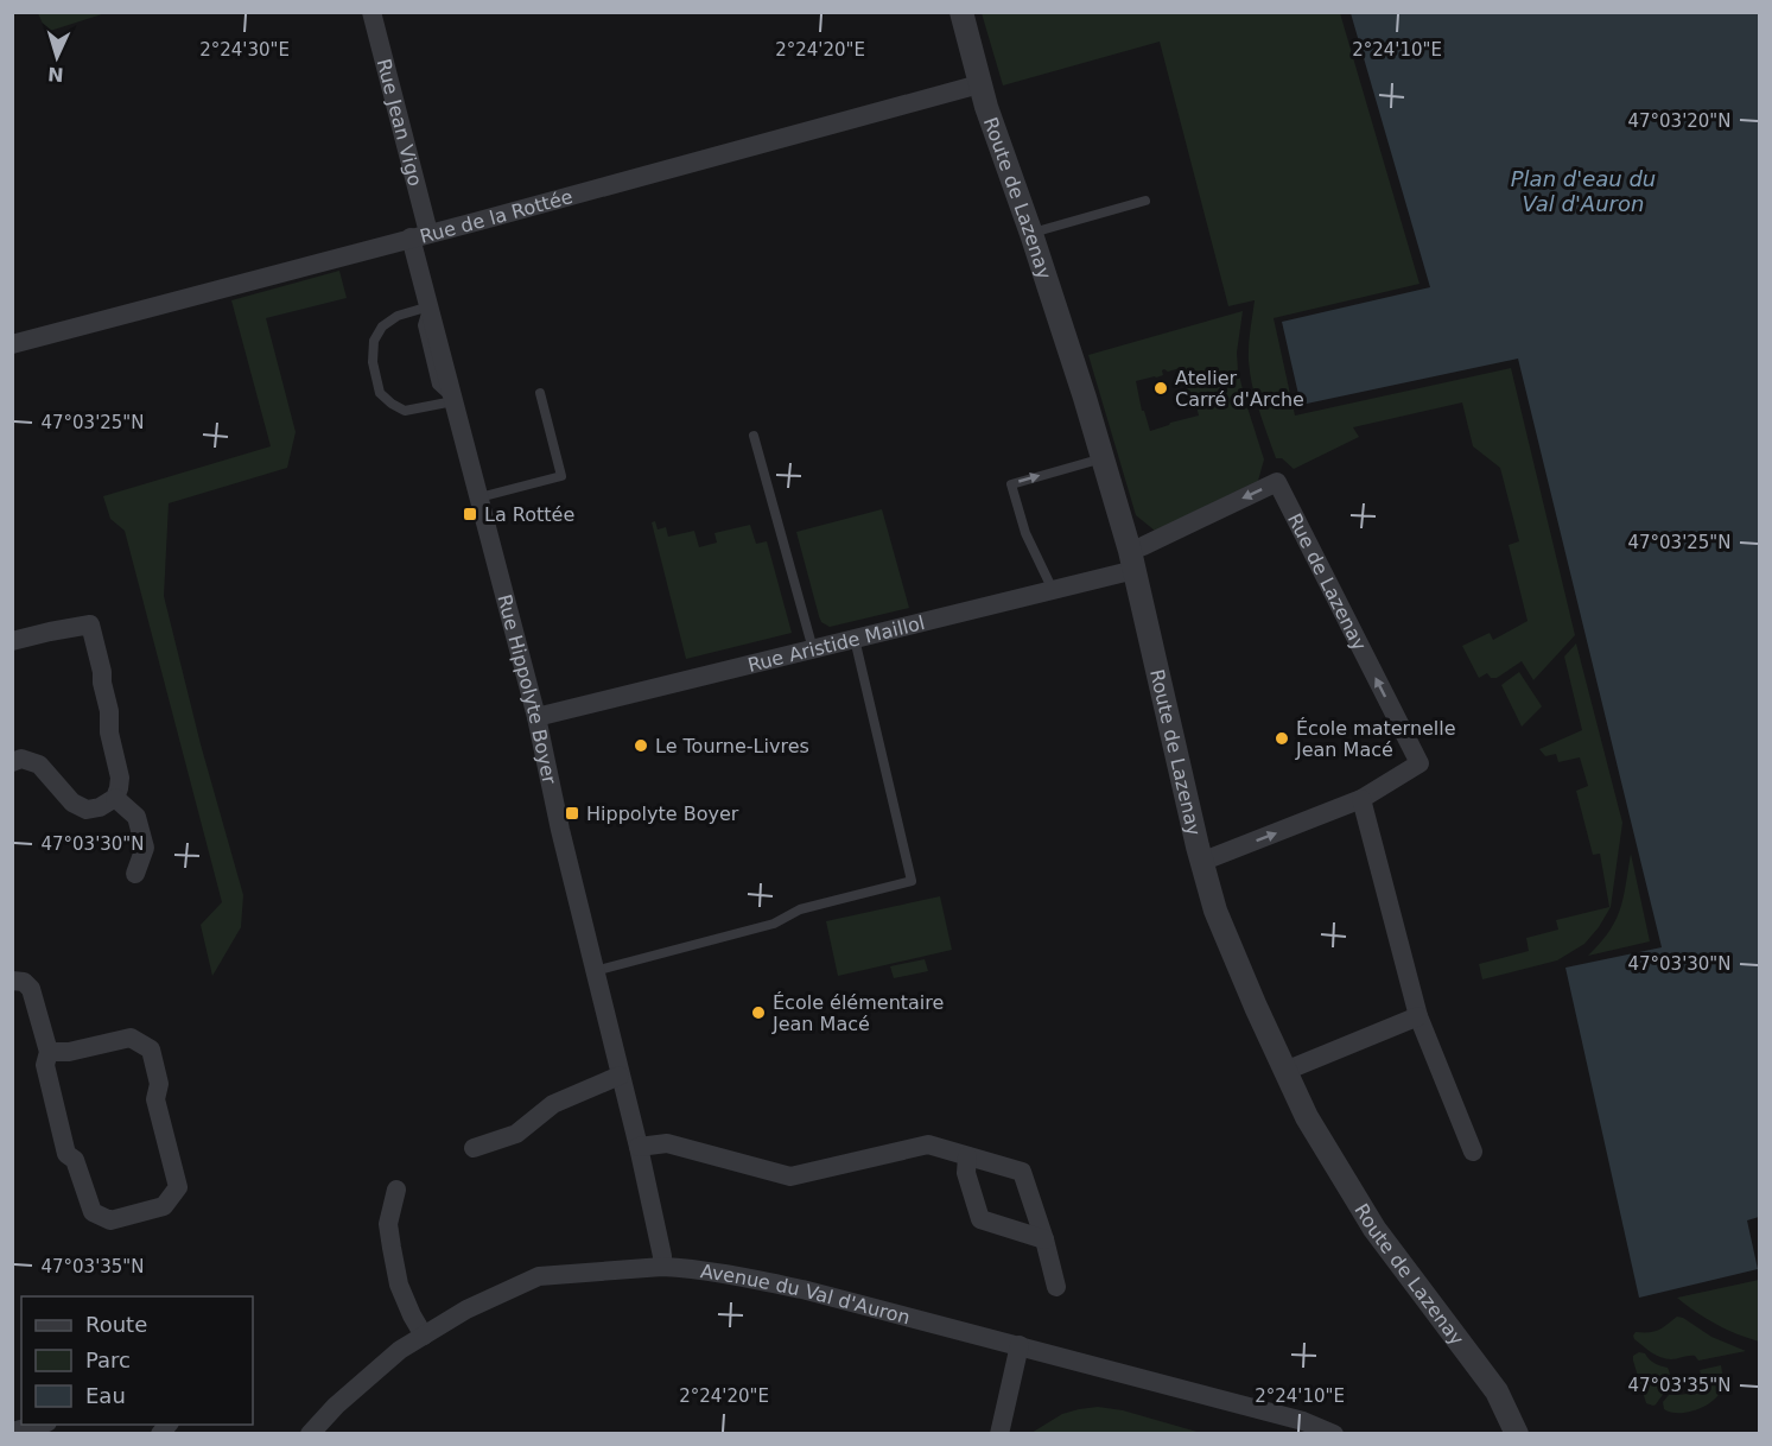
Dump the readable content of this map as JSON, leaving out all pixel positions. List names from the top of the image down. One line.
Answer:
{"streets":{"street":["Rue Jean Vigo","Route de Lazenay","Rue de la Rottée","Rue de Lazenay","Rue Aristide Maillol","Rue Hippolyte Boyer","Avenue du Val d'Auron"]},"crossings":[["Rue Jean Vigo","Rue de la Rottée"],["Rue Jean Vigo","Rue Hippolyte Boyer"],["Route de Lazenay","Rue de la Rottée"],["Route de Lazenay","Rue de Lazenay"],["Route de Lazenay","Rue Aristide Maillol"],["Rue de la Rottée","Rue Hippolyte Boyer"],["Rue de Lazenay","Rue Aristide Maillol"],["Rue Aristide Maillol","Rue Hippolyte Boyer"],["Rue Hippolyte Boyer","Avenue du Val d'Auron"]],"water":["Plan d'eau du Val d'Auron"],"places":{"other":["Atelier Carré d'Arche","École maternelle Jean Macé","Le Tourne-Livres","École élémentaire Jean Macé"],"transit":["La Rottée","Hippolyte Boyer"]},"legend":["Route","Parc","Eau"],"north":"bottom","coordinates":["2°24'30\"E","2°24'20\"E","2°24'10\"E","47°03'20\"N","47°03'25\"N","47°03'30\"N","47°03'35\"N"]}
